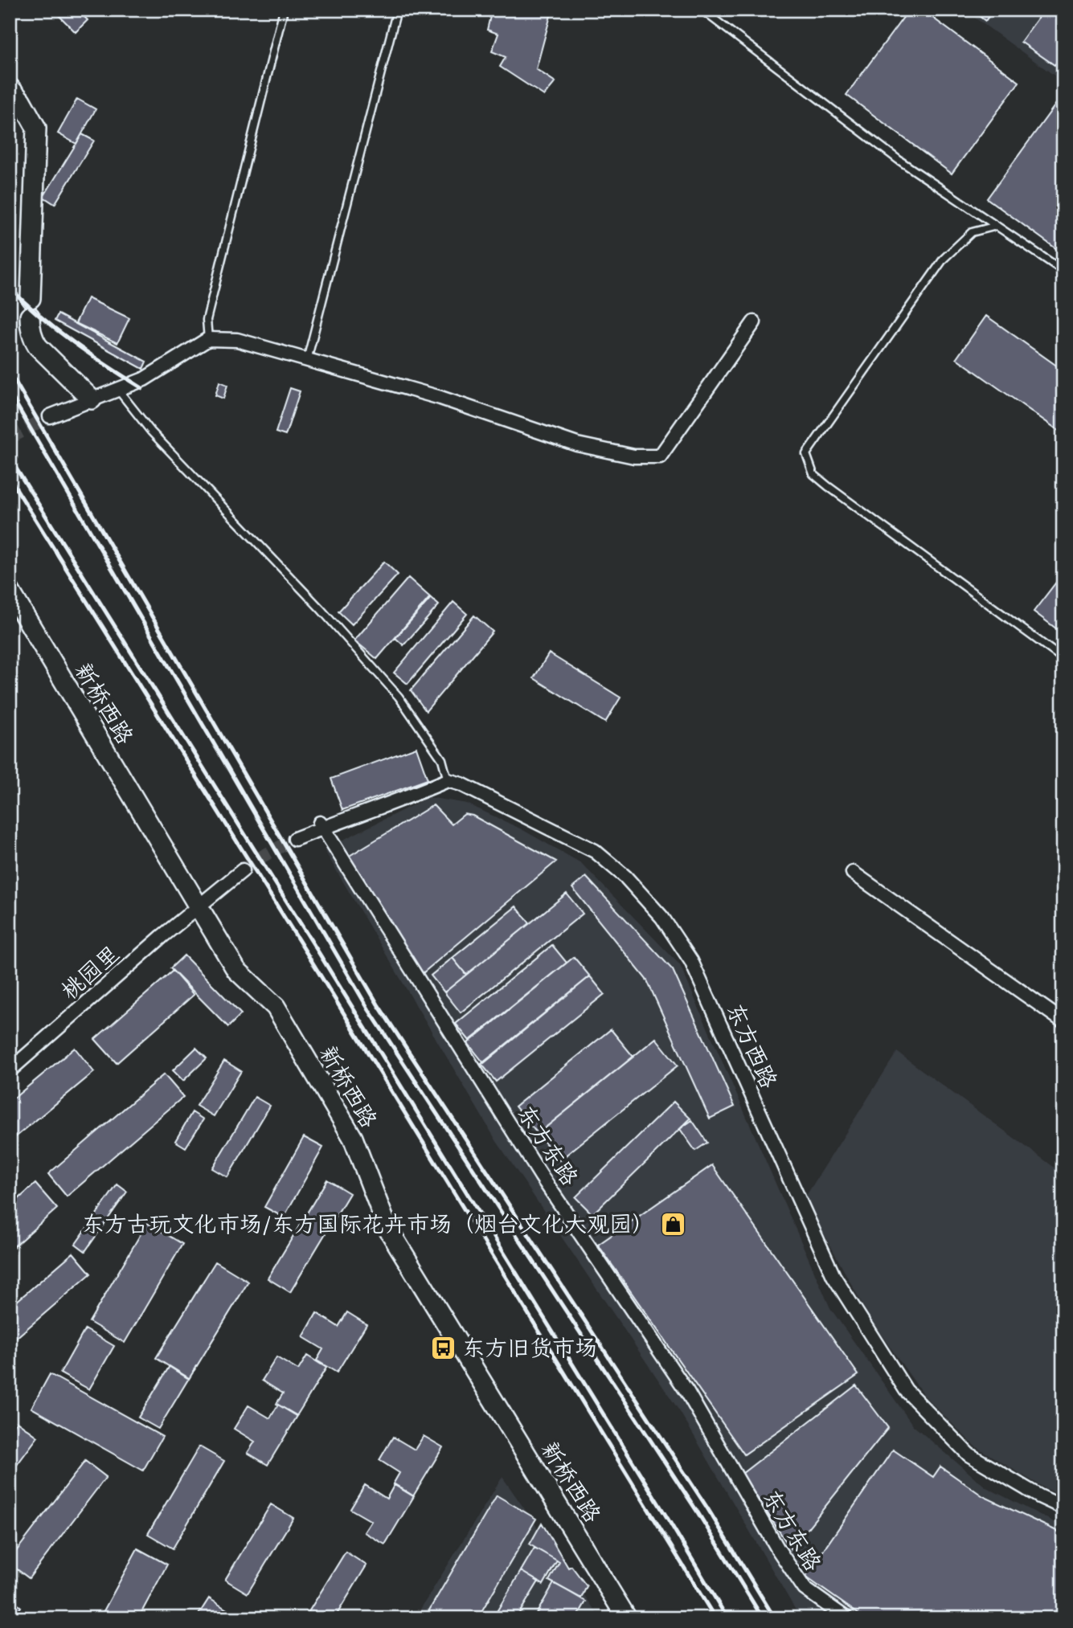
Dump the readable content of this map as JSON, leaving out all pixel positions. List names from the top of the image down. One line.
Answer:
{"streets":{"street":["新桥西路","桃园里","东方西路","东方东路"]},"crossings":[["新桥西路","桃园里"]],"places":{"shop":["东方古玩文化市场/东方国际花卉市场（烟台文化大观园）"],"bus stop":["东方旧货市场"]}}
